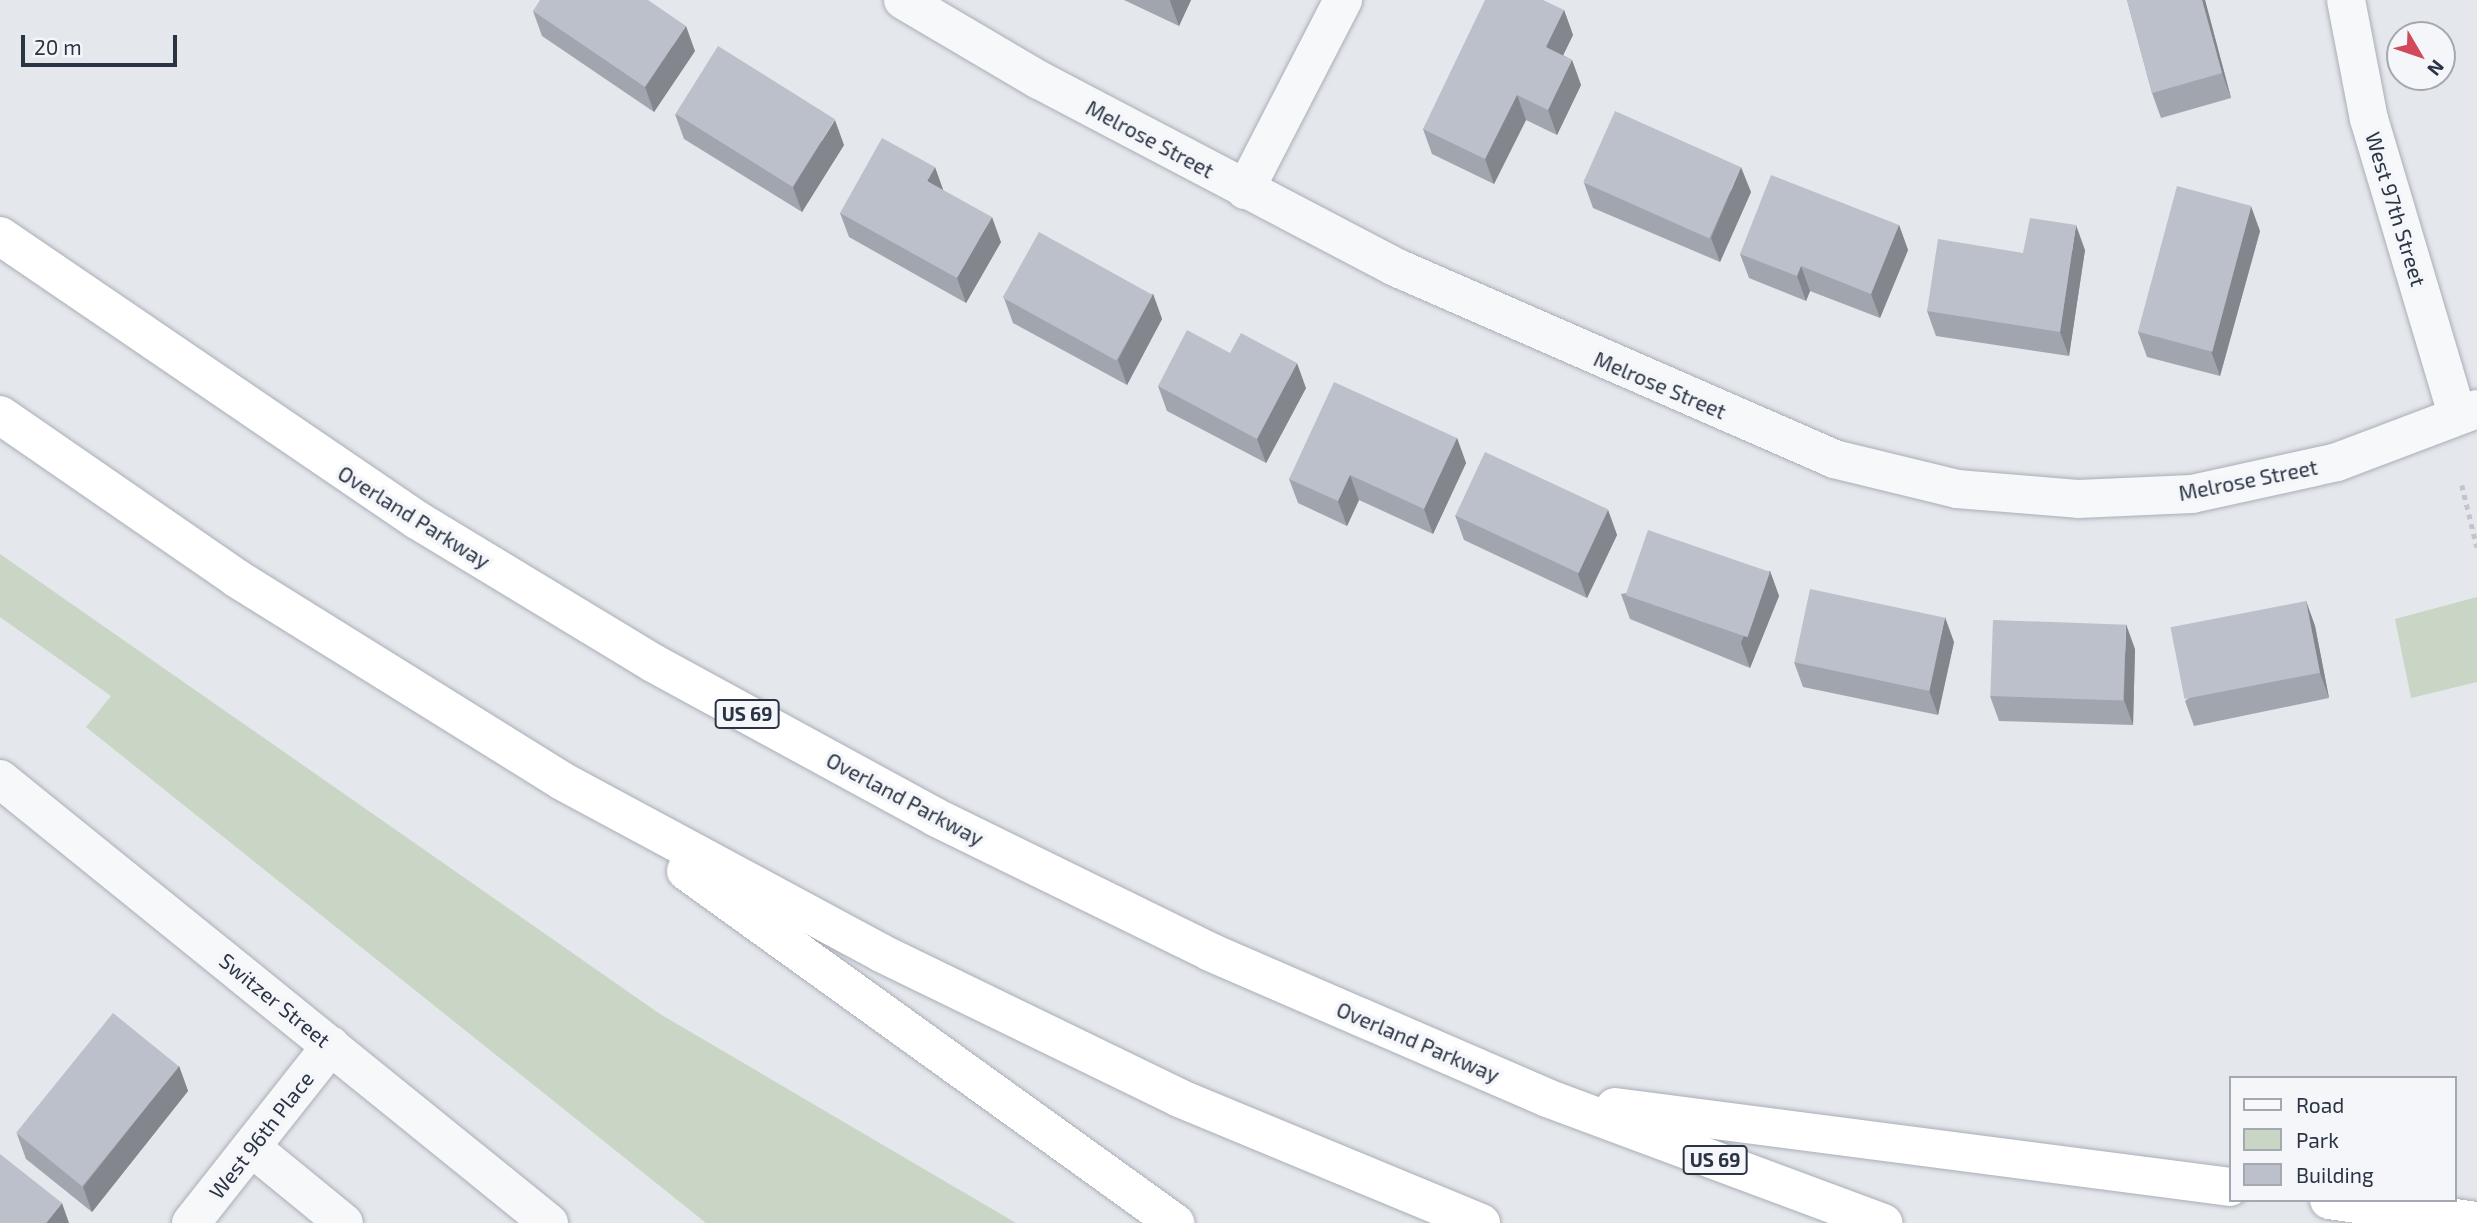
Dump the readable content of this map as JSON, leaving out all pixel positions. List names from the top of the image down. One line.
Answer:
{"streets":{"highway":["Overland Parkway","US 69"],"street":["Melrose Street","West 97th Street","Switzer Street","West 96th Place"]},"crossings":[["Melrose Street","West 97th Street"],["Switzer Street","West 96th Place"]],"legend":["Road","Park","Building"],"scale_bar":"20 m","north":"bottom right"}
